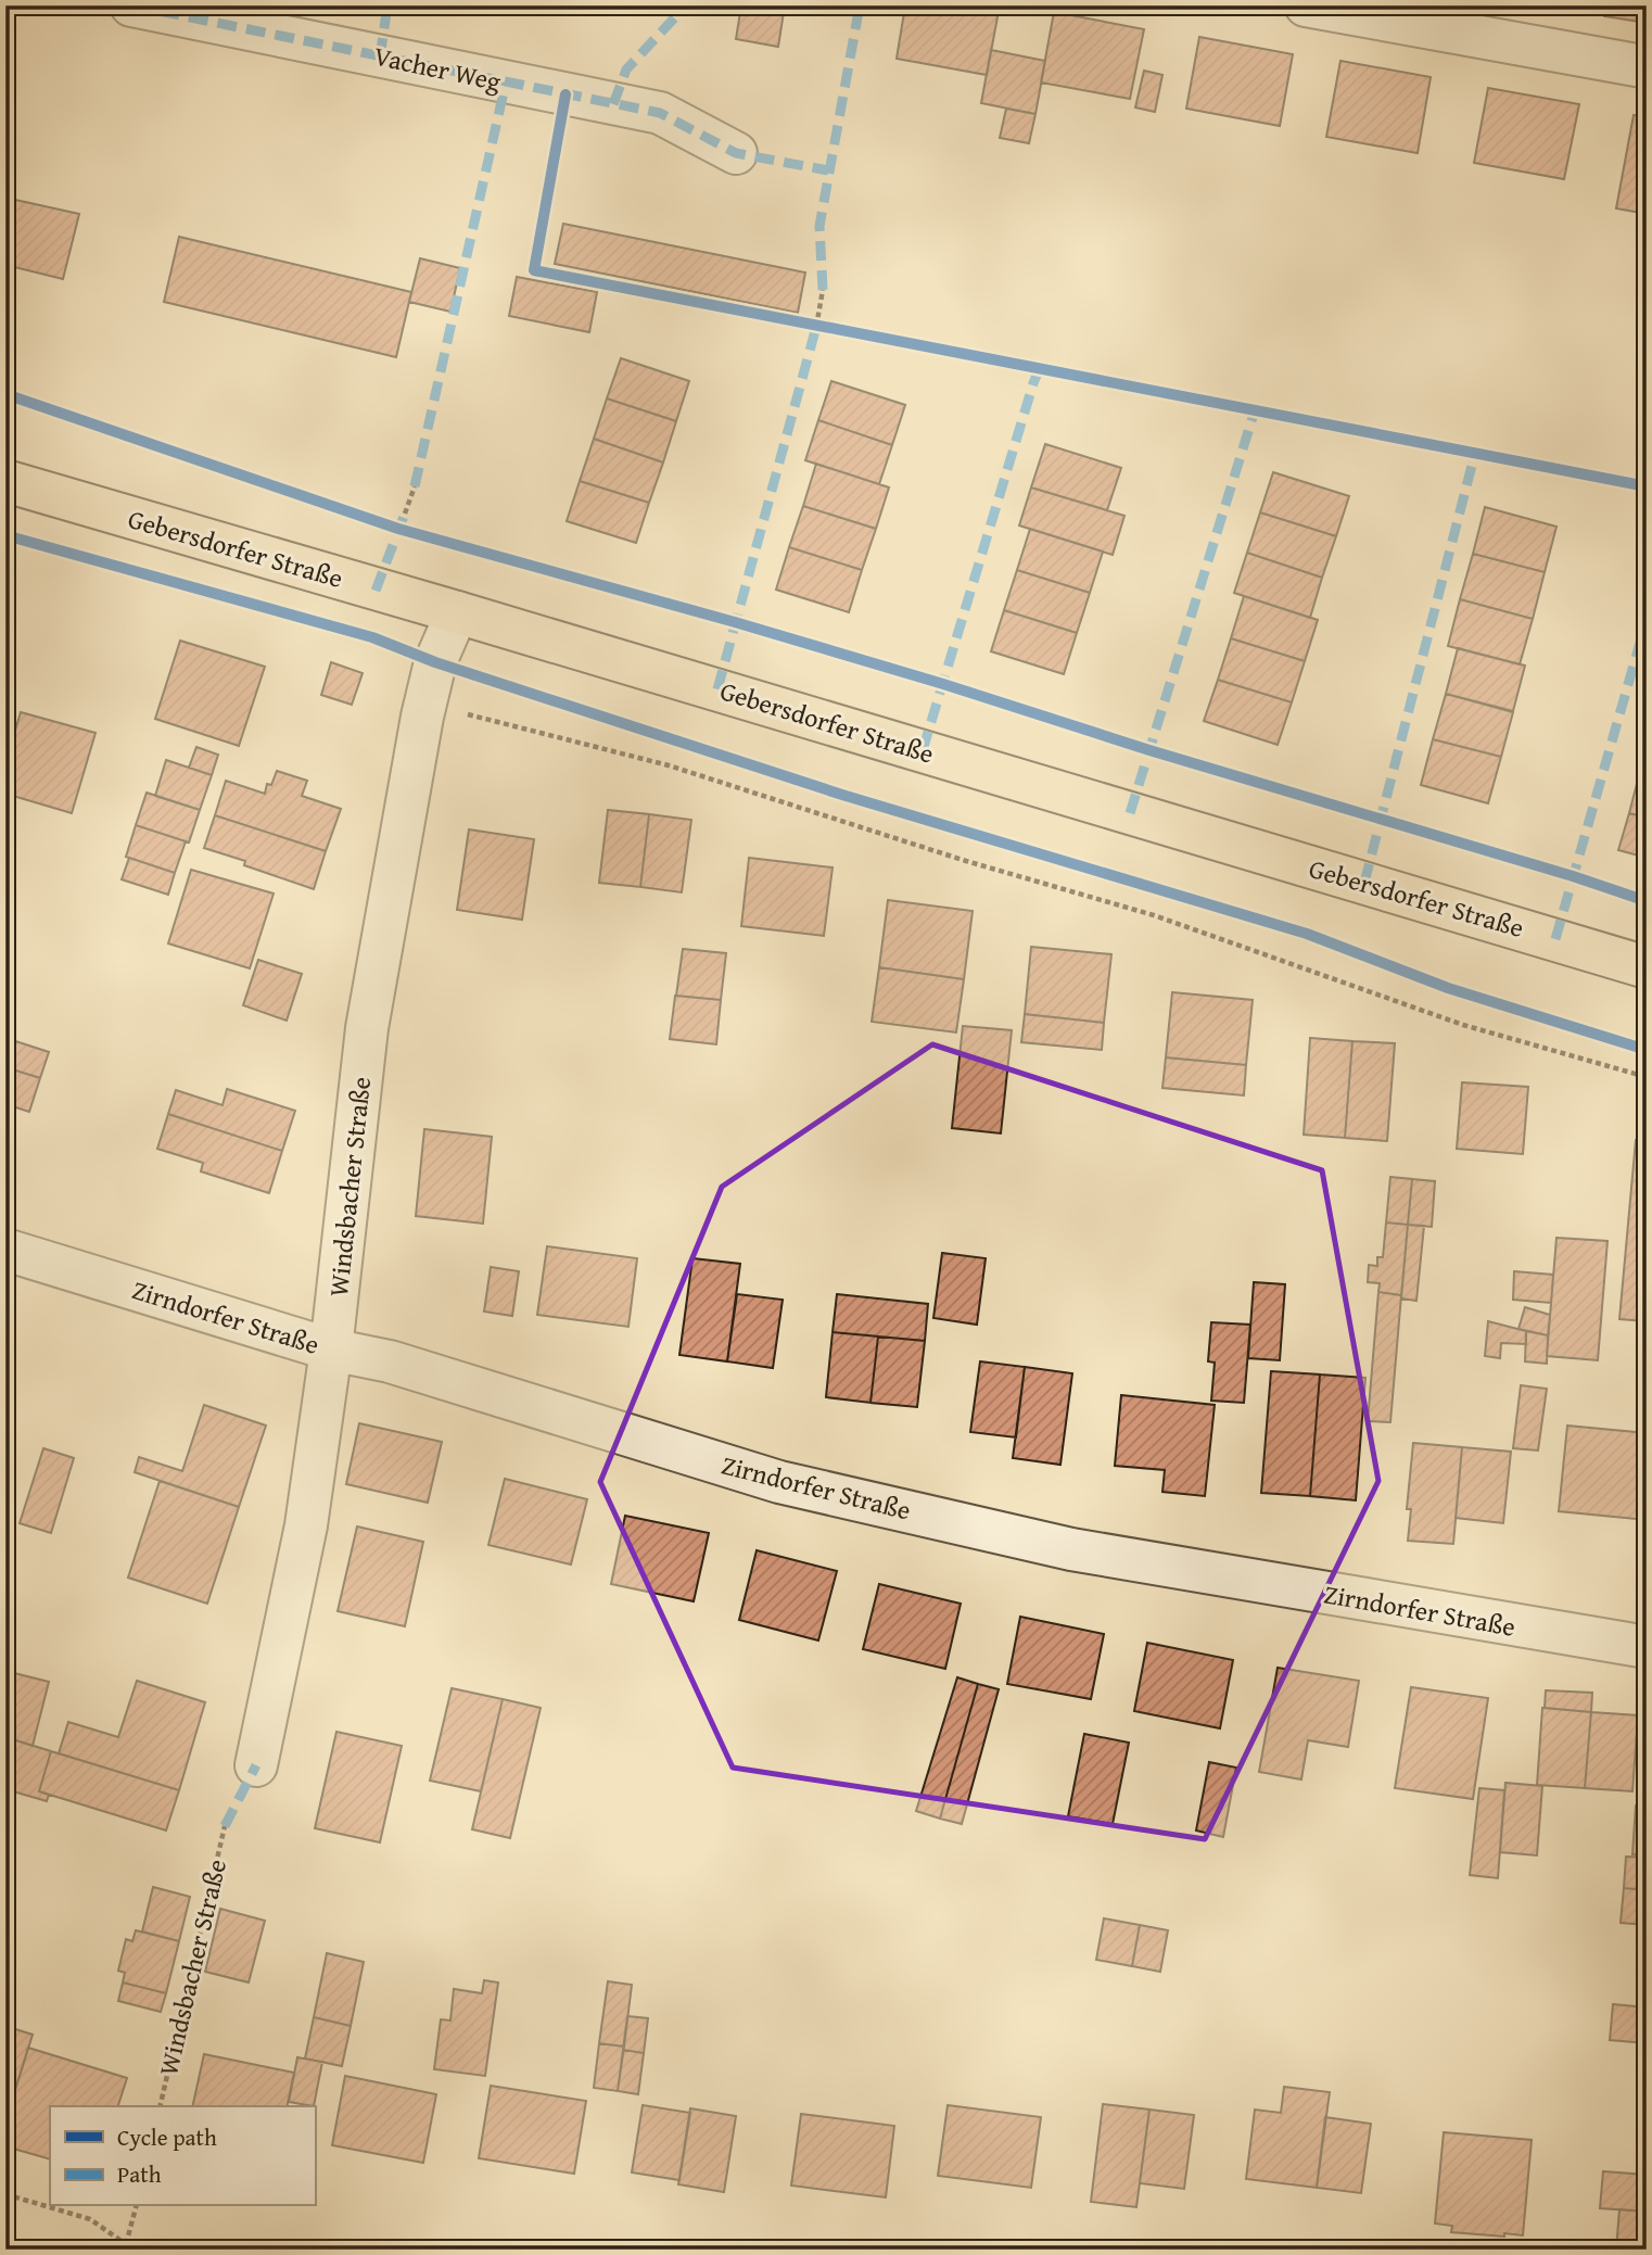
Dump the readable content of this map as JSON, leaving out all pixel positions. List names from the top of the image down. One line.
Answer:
{"streets":{"main road":["Gebersdorfer Straße"],"street":["Vacher Weg","Windsbacher Straße","Zirndorfer Straße"]},"crossings":[["Gebersdorfer Straße","Windsbacher Straße"],["Windsbacher Straße","Zirndorfer Straße"]],"legend":["Cycle path","Path"]}
